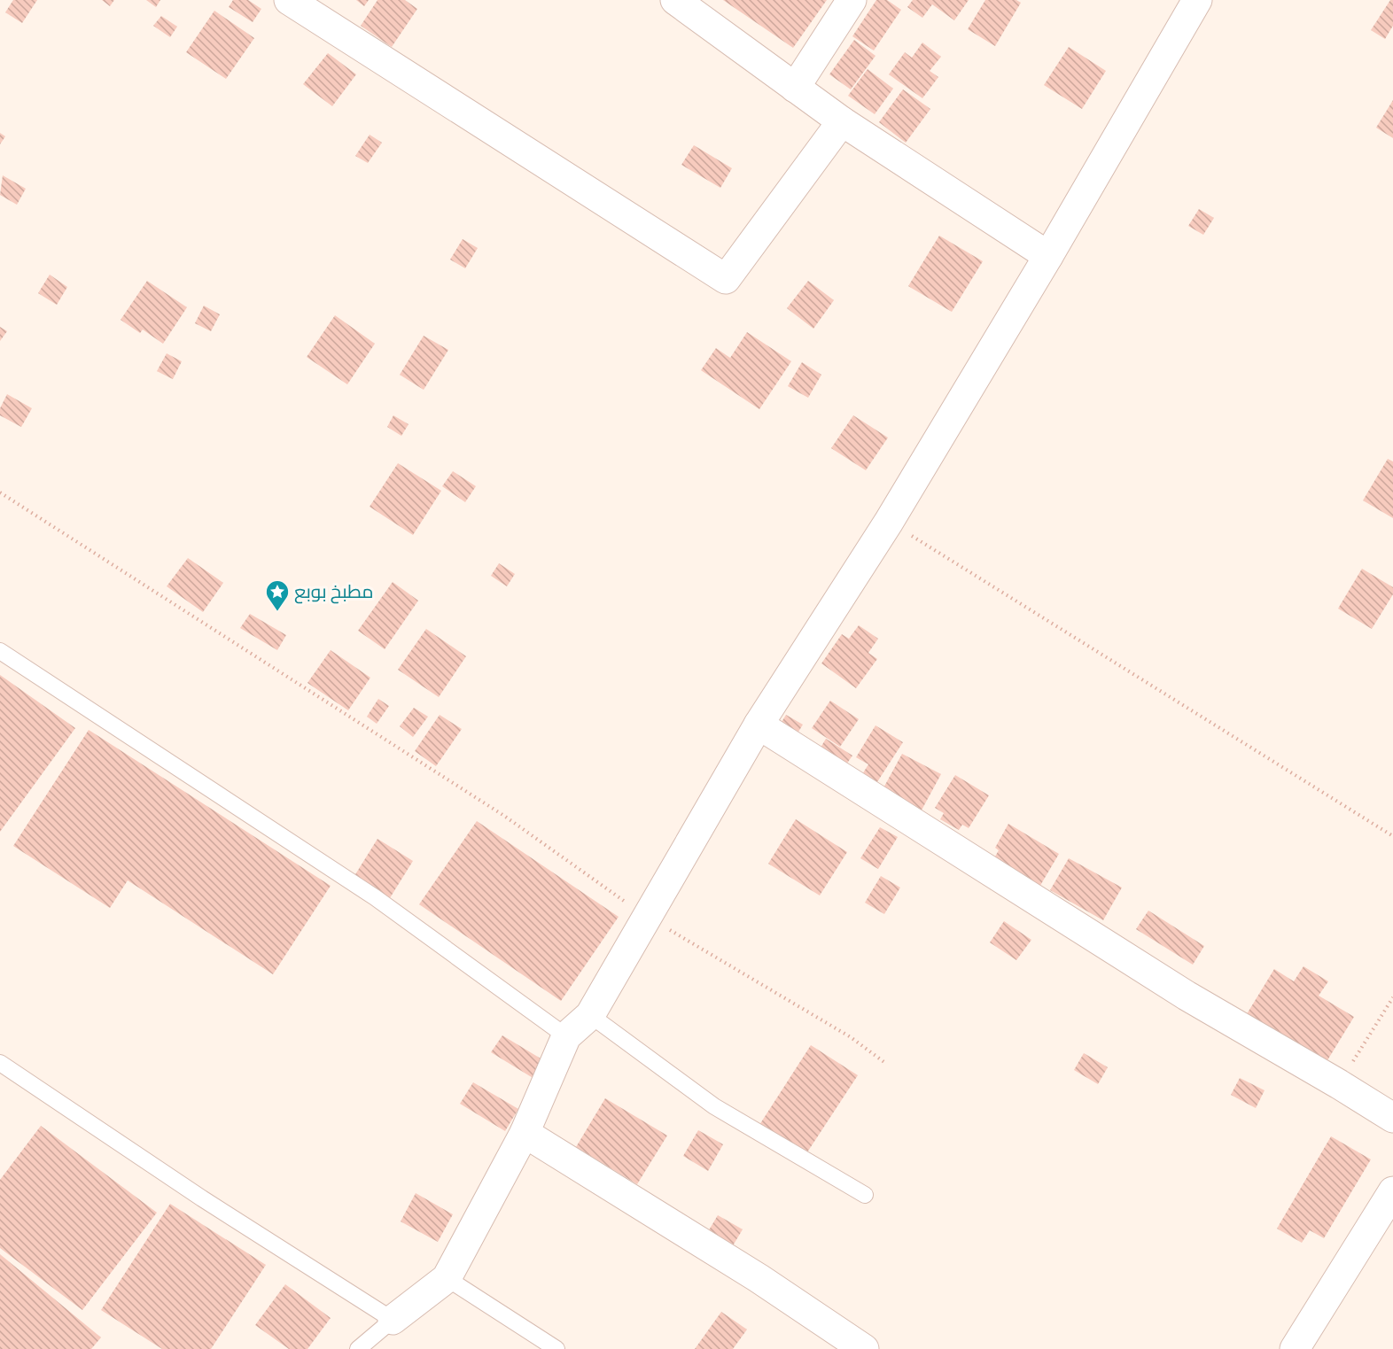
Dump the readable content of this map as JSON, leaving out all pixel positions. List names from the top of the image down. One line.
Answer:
{"places":{"place":["مطبخ بوبع"]}}
